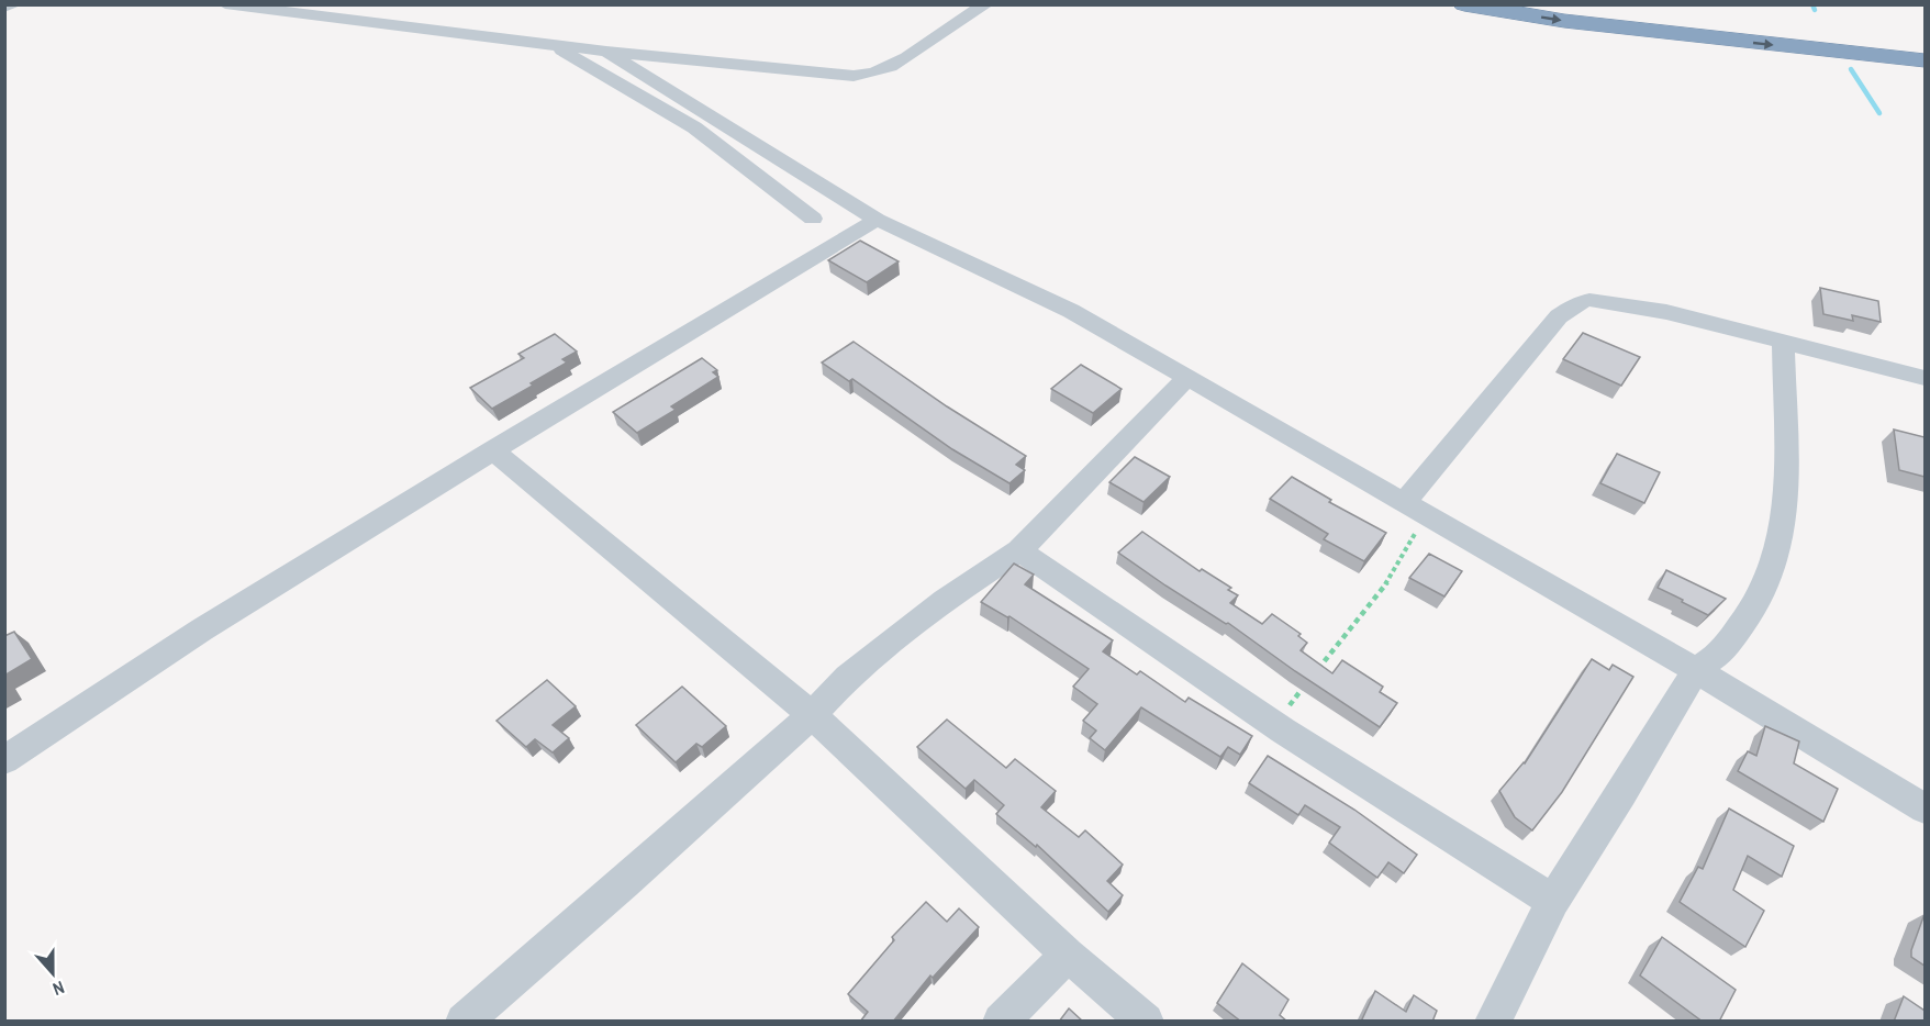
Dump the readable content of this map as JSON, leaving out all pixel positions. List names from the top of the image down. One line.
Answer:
{"north":"bottom"}
